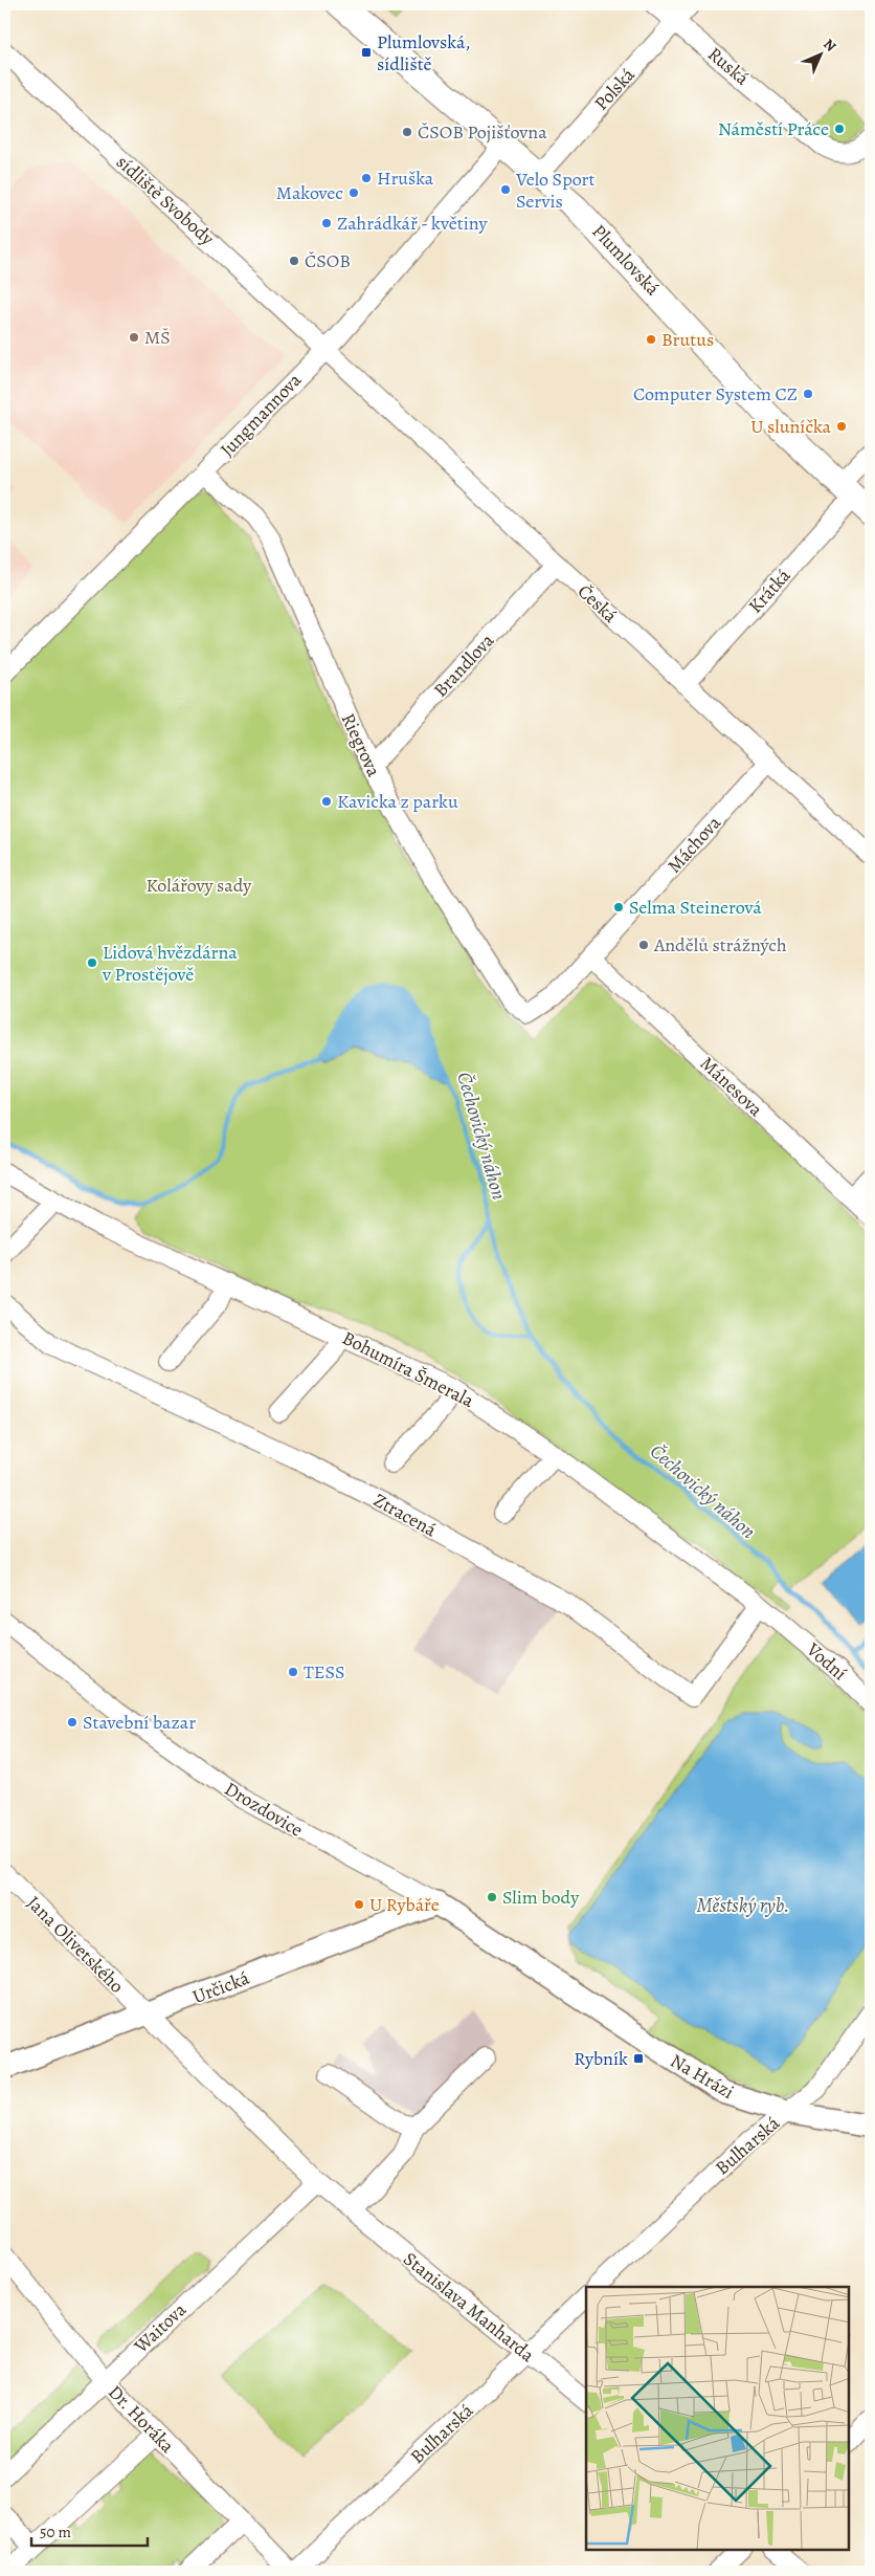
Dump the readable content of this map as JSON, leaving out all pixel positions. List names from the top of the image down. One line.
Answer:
{"streets":{"main road":["Plumlovská"],"street":["Ruská","Polská","sídliště Svobody","Jungmannova","Krátká","Česká","Brandlova","Riegrova","Máchova","Mánesova","Bohumíra Šmerala","Ztracená","Vodní","Drozdovice","Jana Olivetského","Určická","Na Hrázi","Bulharská","Stanislava Manharda","Waitova","Dr. Horáka"]},"crossings":[["Ruská","Polská"],["Polská","Plumlovská"],["sídliště Svobody","Jungmannova"],["sídliště Svobody","Česká"],["Plumlovská","Jungmannova"],["Plumlovská","Krátká"],["Jungmannova","Česká"],["Jungmannova","Riegrova"],["Krátká","Česká"],["Česká","Brandlova"],["Česká","Máchova"],["Brandlova","Riegrova"],["Riegrova","Máchova"],["Máchova","Mánesova"],["Bohumíra Šmerala","Ztracená"],["Bohumíra Šmerala","Vodní"],["Drozdovice","Určická"],["Drozdovice","Na Hrázi"],["Jana Olivetského","Určická"],["Jana Olivetského","Stanislava Manharda"],["Určická","Stanislava Manharda"],["Na Hrázi","Bulharská"],["Bulharská","Stanislava Manharda"],["Stanislava Manharda","Waitova"],["Waitova","Dr. Horáka"]],"water":["Čechovický náhon","Městský ryb."],"parks":["Kolářovy sady"],"places":{"transit":["Plumlovská, sídliště","Rybník"],"other":["Náměstí Práce","ČSOB Pojišťovna","Hruška","Velo Sport Servis","Makovec","Zahrádkář - květiny","ČSOB","MŠ","Brutus","Computer System CZ","U sluníčka","Kavicka z parku","Selma Steinerová","Andělů strážných","Lidová hvězdárna v Prostějově","TESS","Stavební bazar","Slim body","U Rybáře"]},"scale_bar":"50 m","north":"top right"}
